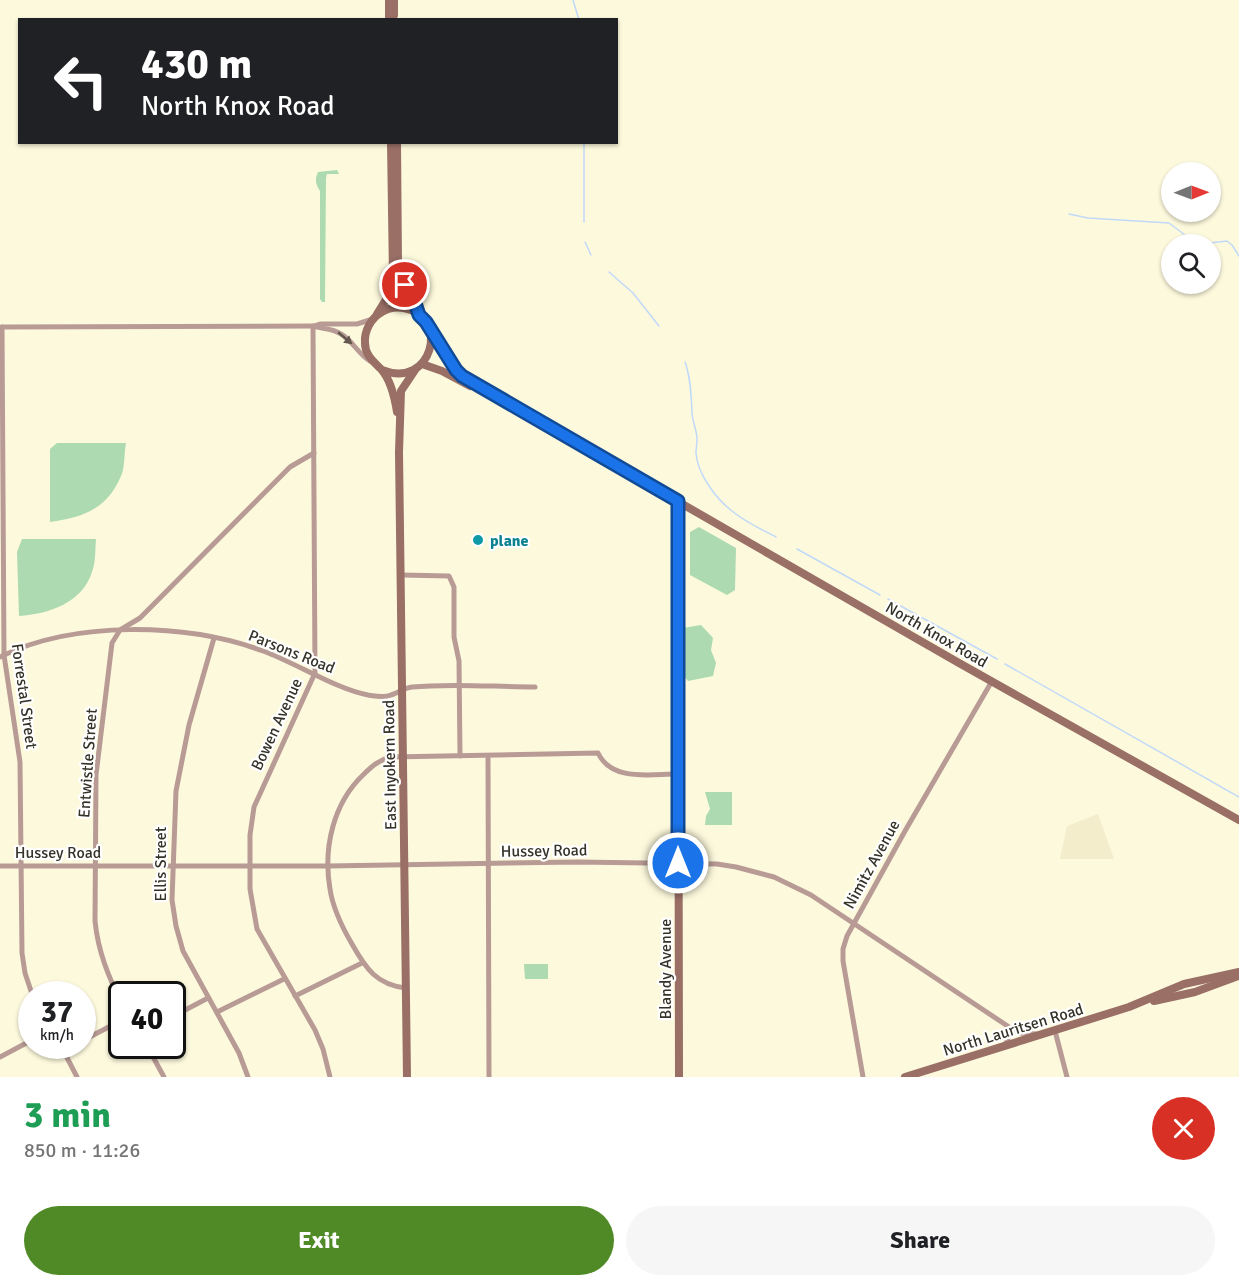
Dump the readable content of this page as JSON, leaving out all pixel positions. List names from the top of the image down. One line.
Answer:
{"streets":{"street":["North Knox Road","Parsons Road","Forrestal Street","Bowen Avenue","Entwistle Street","East Inyokern Road","Hussey Road","Ellis Street","Nimitz Avenue","Blandy Avenue","North Lauritsen Road"]},"crossings":[["North Knox Road","East Inyokern Road"],["North Knox Road","Nimitz Avenue"],["North Knox Road","Blandy Avenue"],["Parsons Road","Forrestal Street"],["Parsons Road","Bowen Avenue"],["Parsons Road","Entwistle Street"],["Parsons Road","East Inyokern Road"],["Parsons Road","Ellis Street"],["Forrestal Street","Hussey Road"],["Bowen Avenue","Hussey Road"],["Entwistle Street","Hussey Road"],["East Inyokern Road","Hussey Road"],["Hussey Road","Ellis Street"],["Hussey Road","Nimitz Avenue"],["Hussey Road","Blandy Avenue"],["Hussey Road","North Lauritsen Road"]],"places":["plane"],"north":"right","page":{"turn":["430 m","North Knox Road"],"speed":"37 km/h","limit":"40","heading":["3 min","850 m · 11:26"],"buttons":["Exit","Share"]}}
